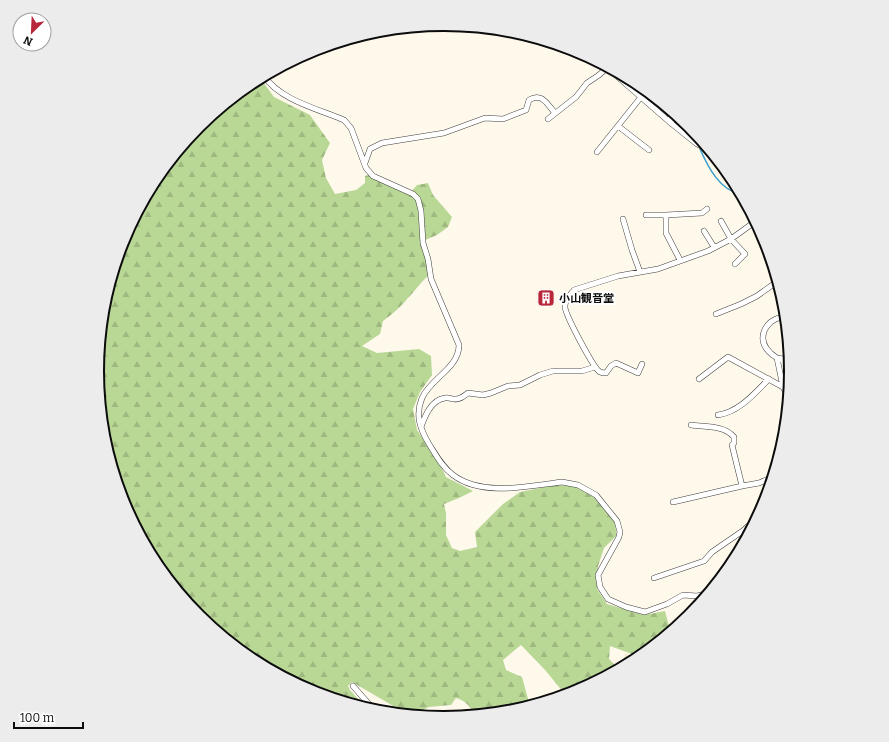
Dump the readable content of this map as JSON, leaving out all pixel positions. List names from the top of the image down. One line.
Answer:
{"places":{"building":["小山観音堂"]},"scale_bar":"100 m","north":"bottom left"}
